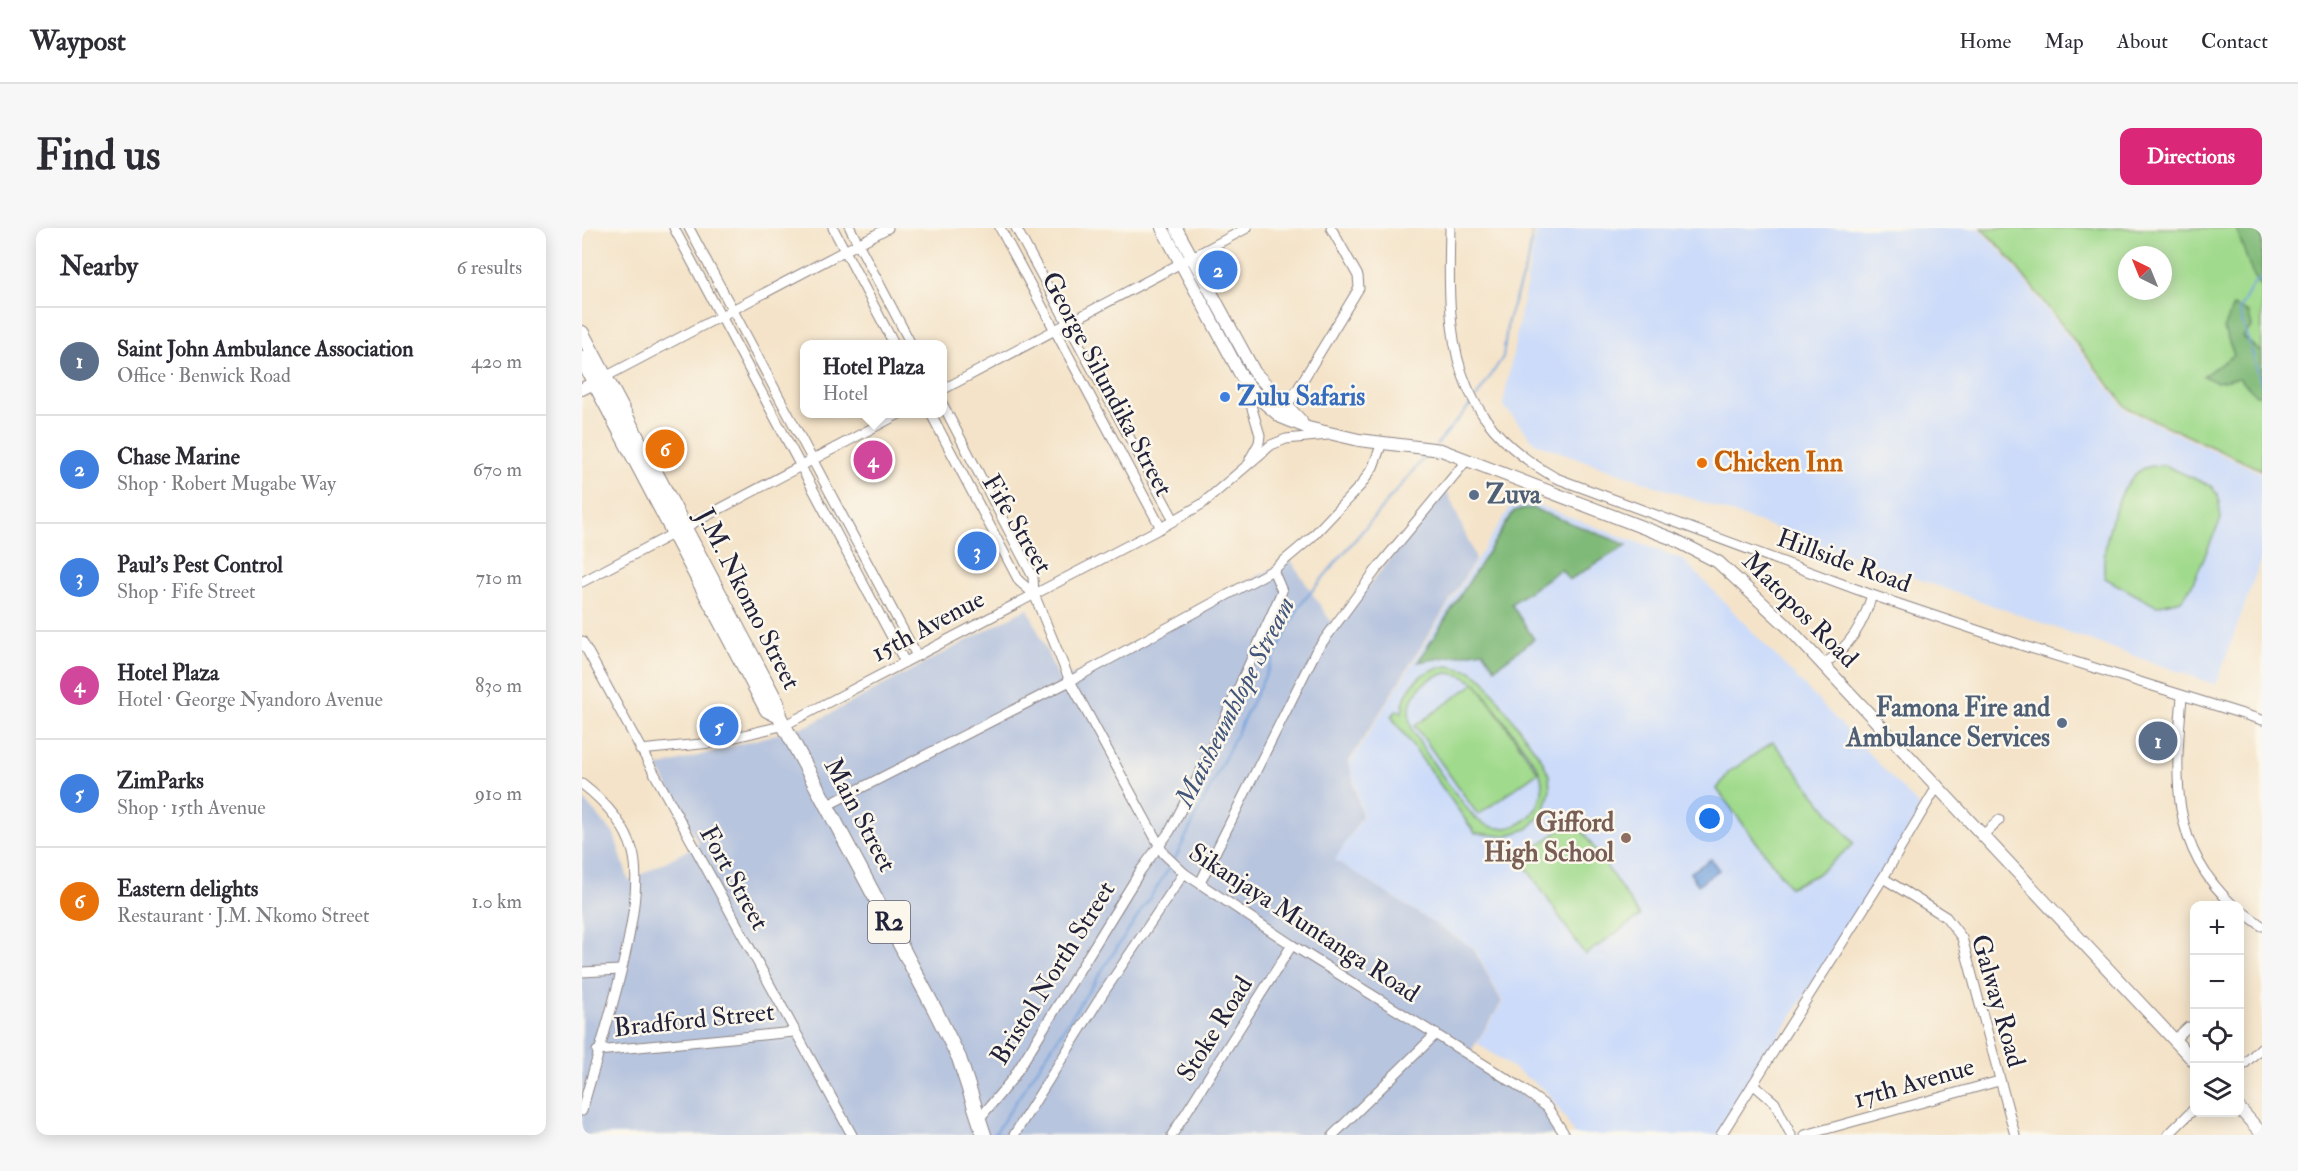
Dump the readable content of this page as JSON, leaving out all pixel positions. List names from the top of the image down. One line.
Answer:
{"streets":{"highway":["J.M. Nkomo Street","Main Street","R2"],"main road":["Matopos Road"],"street":["George Silundika Street","Fife Street","Hillside Road","15th Avenue","Fort Street","Sikanjaya Muntanga Road","Bristol North Street","Galway Road","Bradford Street","Stoke Road"]},"crossings":[["George Silundika Street","15th Avenue"],["Fife Street","15th Avenue"],["Fife Street","Sikanjaya Muntanga Road"],["J.M. Nkomo Street","15th Avenue"],["J.M. Nkomo Street","Main Street"],["Matopos Road","15th Avenue"],["15th Avenue","Main Street"],["15th Avenue","Fort Street"],["15th Avenue","Sikanjaya Muntanga Road"],["Main Street","Bristol North Street"],["Fort Street","Bradford Street"],["Sikanjaya Muntanga Road","Bristol North Street"],["Sikanjaya Muntanga Road","Stoke Road"]],"water":["Matsheumhlope Stream"],"places":["Zulu Safaris","Chicken Inn","Zuva","Famona Fire and Ambulance Services","Gifford High School"],"north":"top left","page":{"header":"Waypost","nav":["Home","Map","About","Contact"],"buttons":"Directions","title":"Find us","heading":["Nearby","6 results"],"pins":["2","6","4","3","5","1"],"list":[{"mark":"1","name":"Saint John Ambulance Association","note":"Office · Benwick Road","value":"420 m"},{"mark":"2","name":"Chase Marine","note":"Shop · Robert Mugabe Way","value":"670 m"},{"mark":"3","name":"Paul's Pest Control","note":"Shop · Fife Street","value":"710 m"},{"mark":"4","name":"Hotel Plaza","note":"Hotel · George Nyandoro Avenue","value":"830 m"},{"mark":"5","name":"ZimParks","note":"Shop · 15th Avenue","value":"910 m"},{"mark":"6","name":"Eastern delights","note":"Restaurant · J.M. Nkomo Street","value":"1.0 km"}],"popup":["Hotel Plaza","Hotel"],"map_buttons":["+","−"]}}
